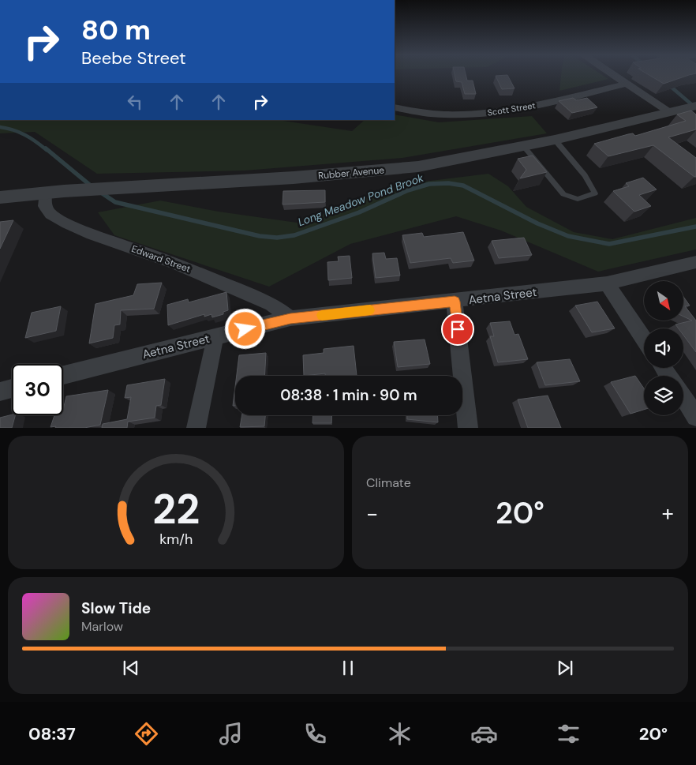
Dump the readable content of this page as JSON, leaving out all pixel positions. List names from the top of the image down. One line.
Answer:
{"streets":{"street":["Scott Street","Rubber Avenue","Edward Street","Aetna Street"]},"crossings":[["Rubber Avenue","Edward Street"],["Edward Street","Aetna Street"]],"water":["Long Meadow Pond Brook"],"north":"bottom right","page":{"turn":["80 m","Beebe Street"],"limit":"30","trip":"08:38 · 1 min · 90 m","tile":"Climate","heat":["−","20°","+"],"song":["Slow Tide","Marlow"],"tabs":["08:37","20°"],"gauge":["22","km/h"]}}
